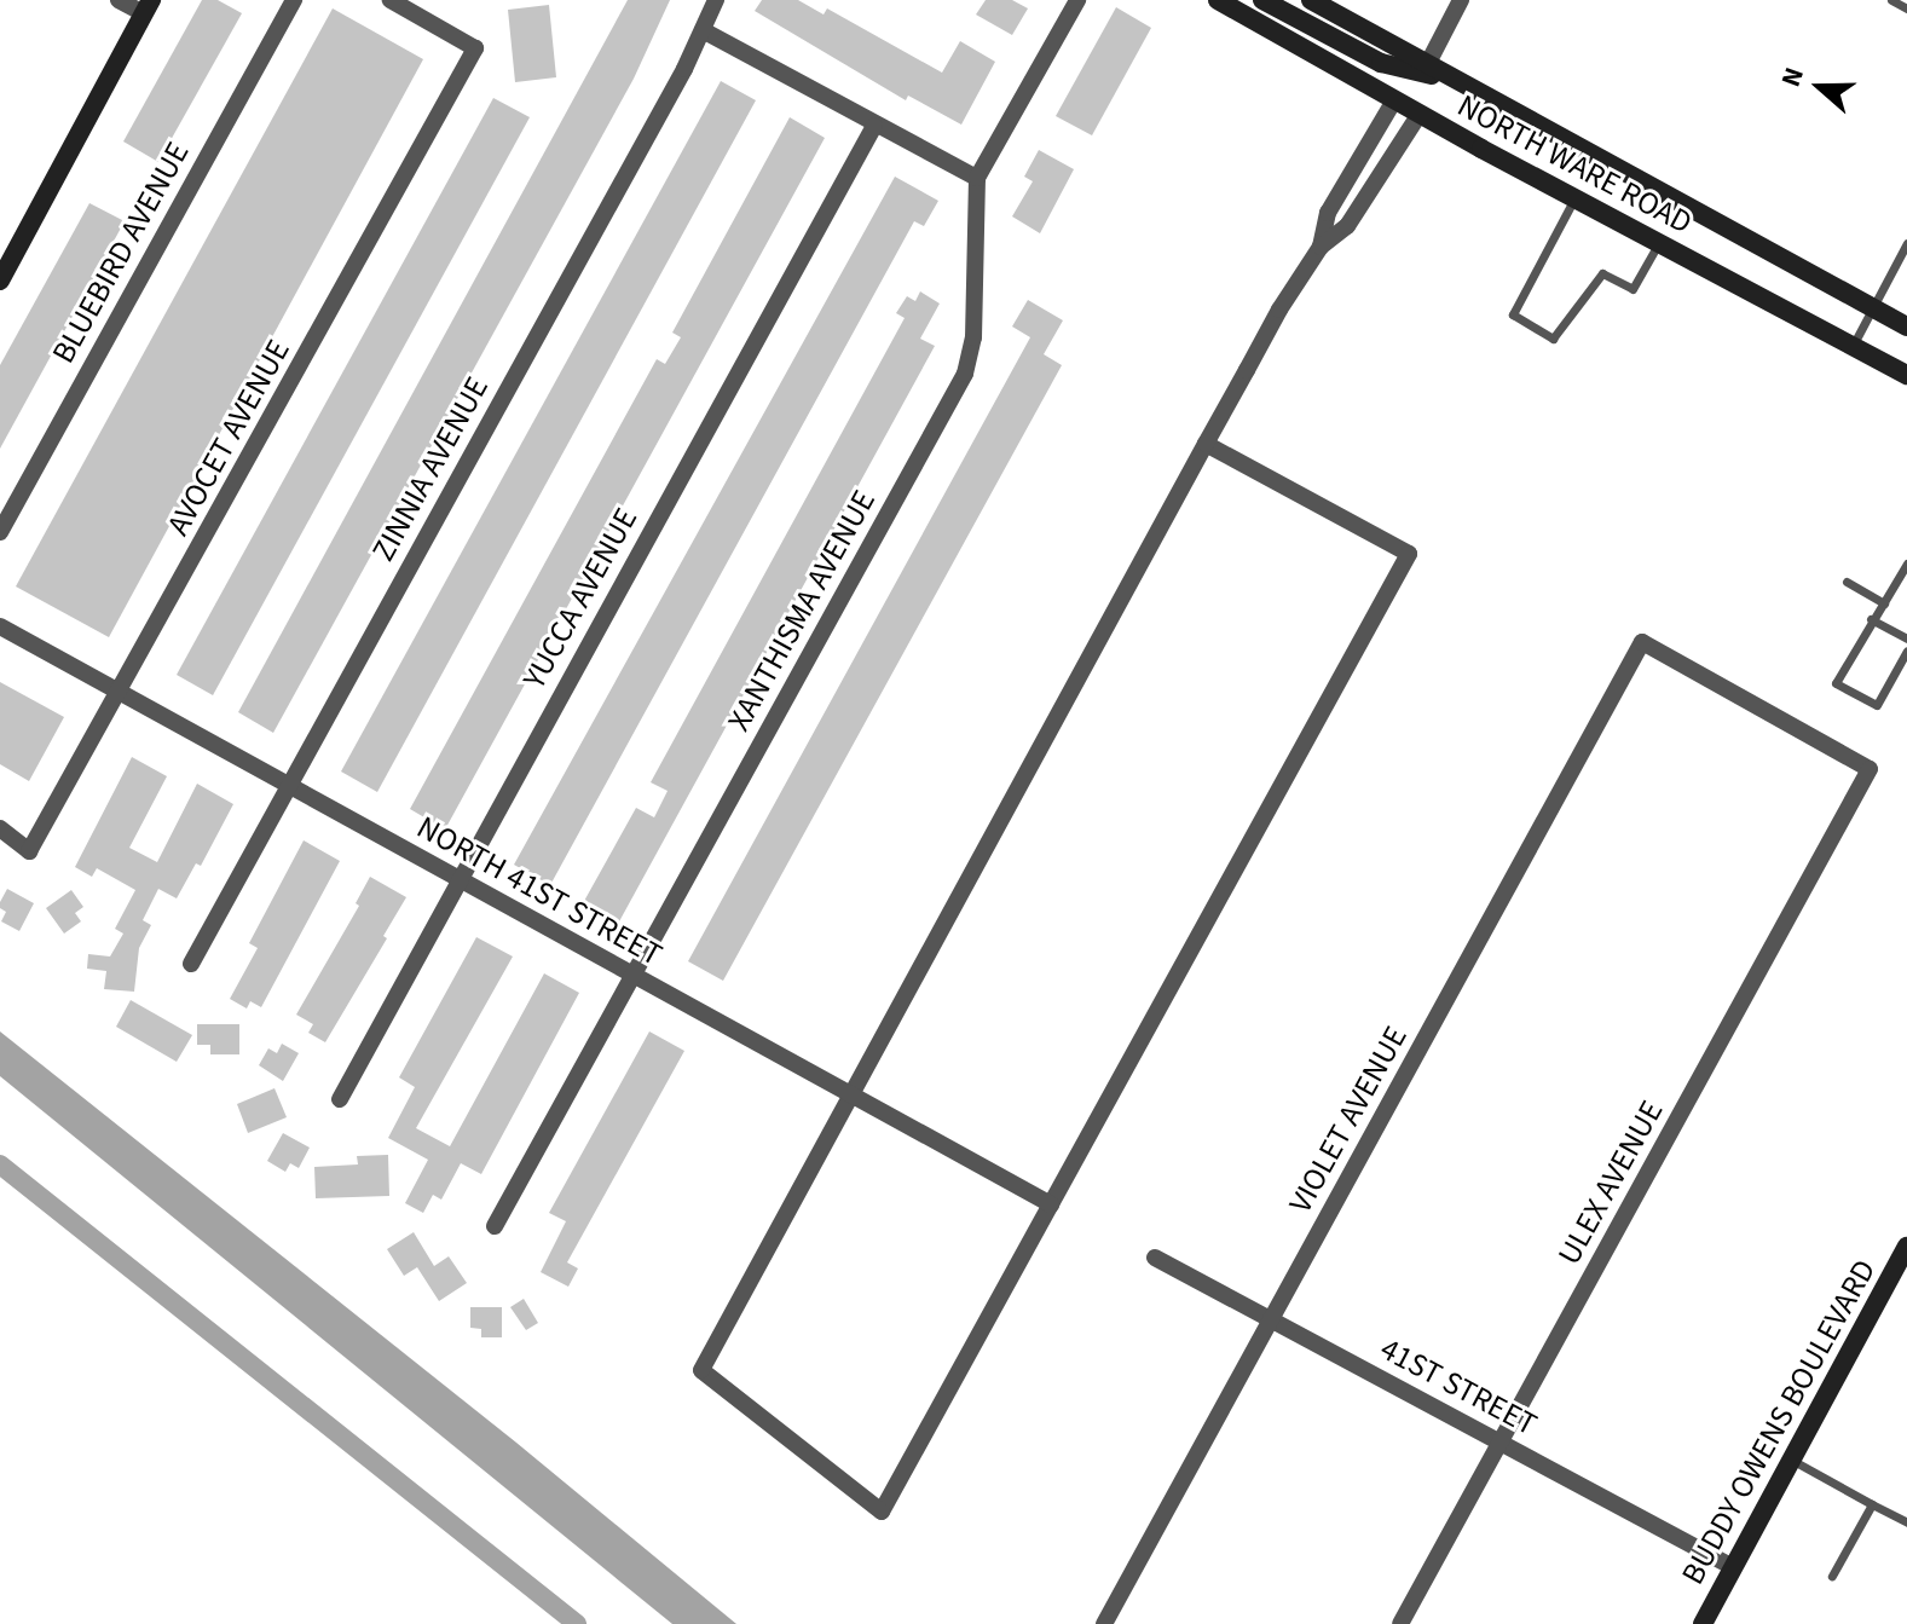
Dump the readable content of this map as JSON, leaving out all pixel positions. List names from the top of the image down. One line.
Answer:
{"streets":{"main road":["NORTH WARE ROAD","BUDDY OWENS BOULEVARD"],"street":["BLUEBIRD AVENUE","AVOCET AVENUE","ZINNIA AVENUE","YUCCA AVENUE","XANTHISMA AVENUE","NORTH 41ST STREET","VIOLET AVENUE","ULEX AVENUE","41ST STREET"]},"crossings":[["AVOCET AVENUE","NORTH 41ST STREET"],["ZINNIA AVENUE","NORTH 41ST STREET"],["YUCCA AVENUE","NORTH 41ST STREET"],["XANTHISMA AVENUE","NORTH 41ST STREET"],["VIOLET AVENUE","ULEX AVENUE"],["VIOLET AVENUE","41ST STREET"],["ULEX AVENUE","41ST STREET"],["41ST STREET","BUDDY OWENS BOULEVARD"]],"north":"left"}
